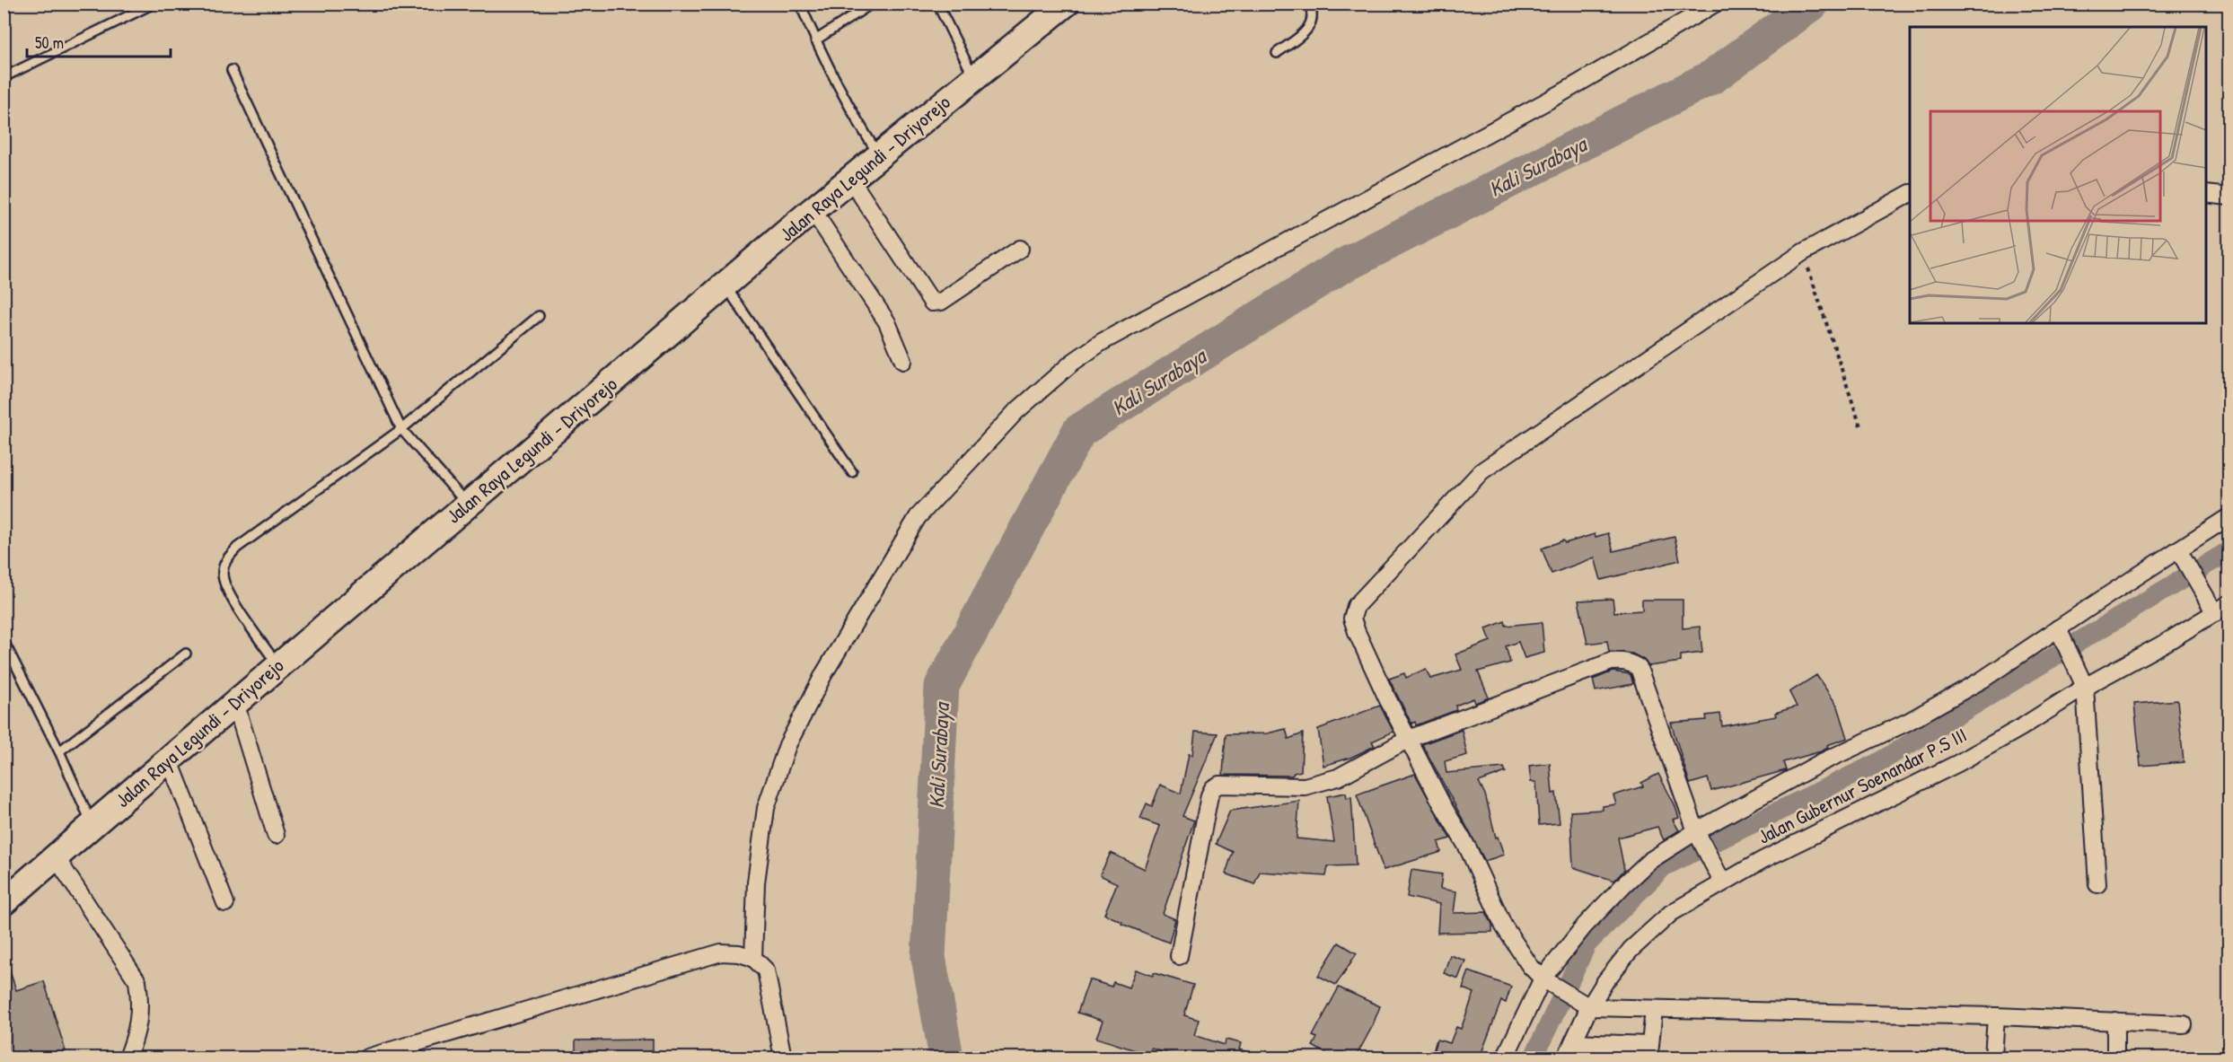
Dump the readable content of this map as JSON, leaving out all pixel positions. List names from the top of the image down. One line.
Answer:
{"streets":{"main road":["Jalan Raya Legundi - Driyorejo"],"street":["Jalan Gubernur Soenandar P.S III"]},"water":["Kali Surabaya"],"scale_bar":"50 m"}
